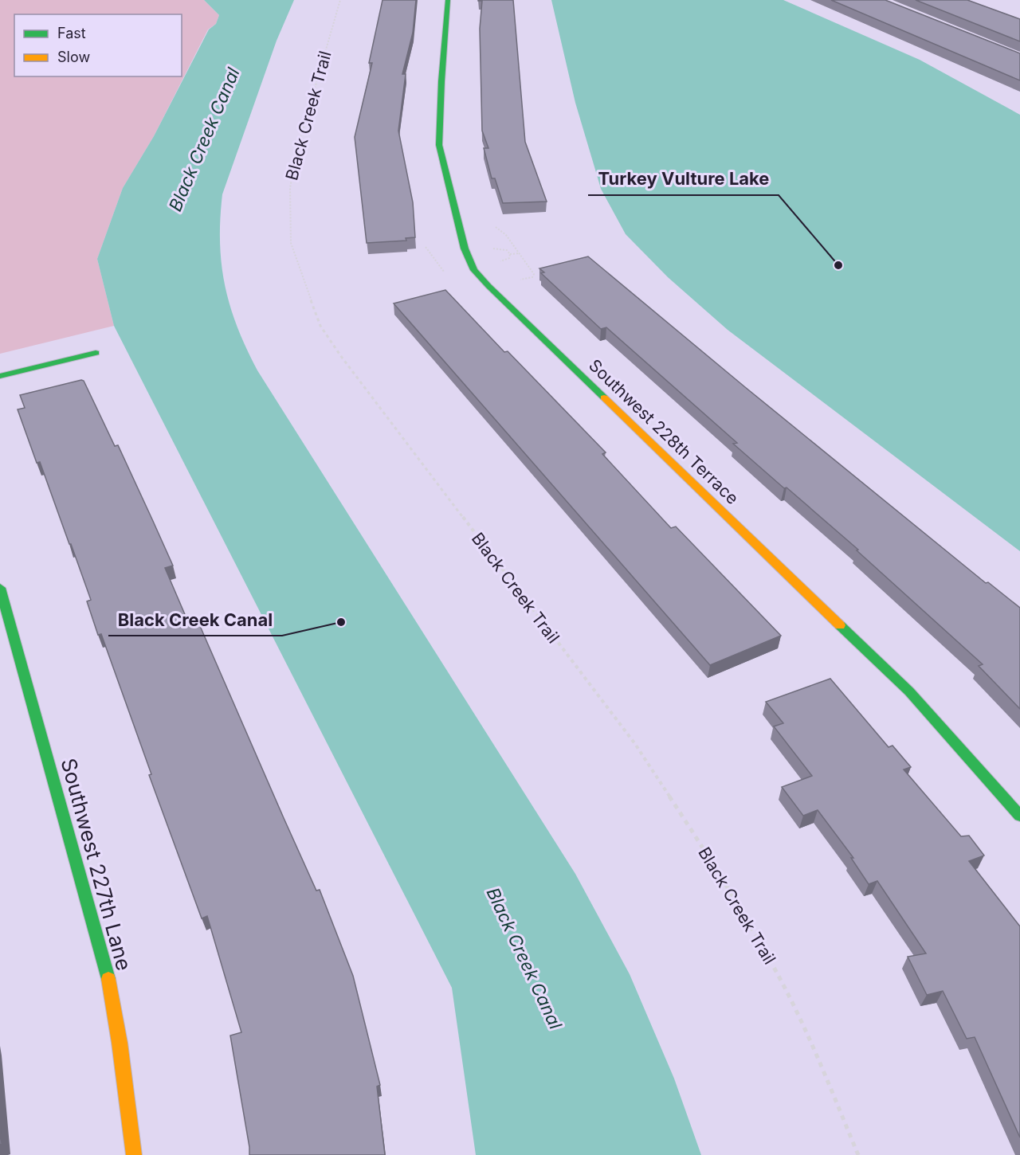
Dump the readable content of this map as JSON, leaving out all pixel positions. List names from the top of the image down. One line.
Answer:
{"streets":{"street":["Southwest 228th Terrace","Southwest 227th Lane"],"path":["Black Creek Trail"]},"water":["Black Creek Canal"],"places":["Turkey Vulture Lake","Black Creek Canal"],"legend":["Fast","Slow"]}
